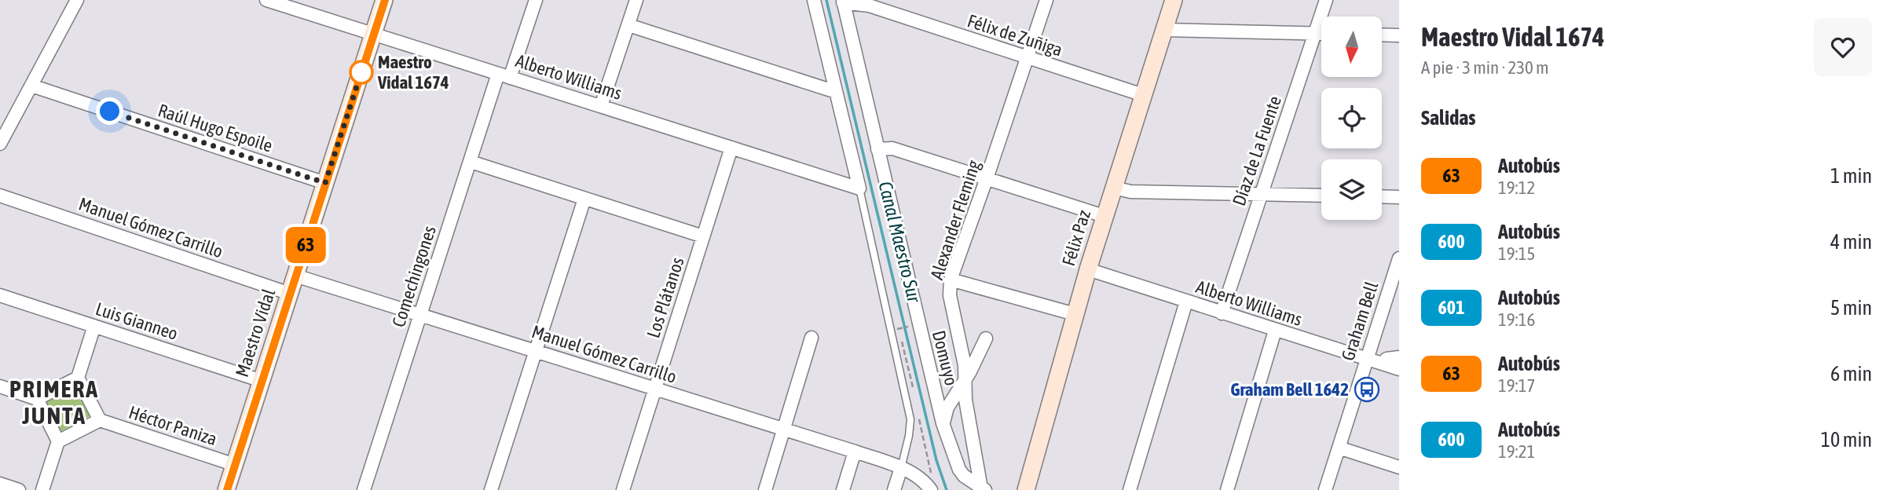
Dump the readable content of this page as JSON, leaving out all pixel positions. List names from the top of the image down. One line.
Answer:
{"streets":{"main road":["Félix Paz","Maestro Vidal"],"street":["Félix de Zuñiga","Alberto Williams","Raúl Hugo Espoile","Díaz de La Fuente","Alexander Fleming","Manuel Gómez Carrillo","Comechingones","Los Plátanos","Luis Gianneo","Graham Bell","Domuyo","Héctor Paniza"]},"crossings":[["Félix de Zuñiga","Alexander Fleming"],["Félix de Zuñiga","Félix Paz"],["Félix de Zuñiga","Domuyo"],["Alberto Williams","Díaz de La Fuente"],["Alberto Williams","Félix Paz"],["Alberto Williams","Comechingones"],["Alberto Williams","Los Plátanos"],["Alberto Williams","Graham Bell"],["Alberto Williams","Maestro Vidal"],["Raúl Hugo Espoile","Maestro Vidal"],["Alexander Fleming","Domuyo"],["Manuel Gómez Carrillo","Comechingones"],["Manuel Gómez Carrillo","Los Plátanos"],["Manuel Gómez Carrillo","Maestro Vidal"],["Luis Gianneo","Maestro Vidal"],["Maestro Vidal","Héctor Paniza"]],"districts":["PRIMERA JUNTA"],"water":["Canal Maestro Sur"],"places":{"other":["Maestro Vidal 1674"],"bus stop":["Graham Bell 1642"]},"lines":["bus line 63"],"north":"bottom","page":{"on_map":"63","heading":[["Maestro Vidal 1674","A pie · 3 min · 230 m"],"Salidas"],"list":[{"mark":"63","name":"Autobús","note":"19:12","value":"1 min"},{"mark":"600","name":"Autobús","note":"19:15","value":"4 min"},{"mark":"601","name":"Autobús","note":"19:16","value":"5 min"},{"mark":"63","name":"Autobús","note":"19:17","value":"6 min"},{"mark":"600","name":"Autobús","note":"19:21","value":"10 min"}]}}
